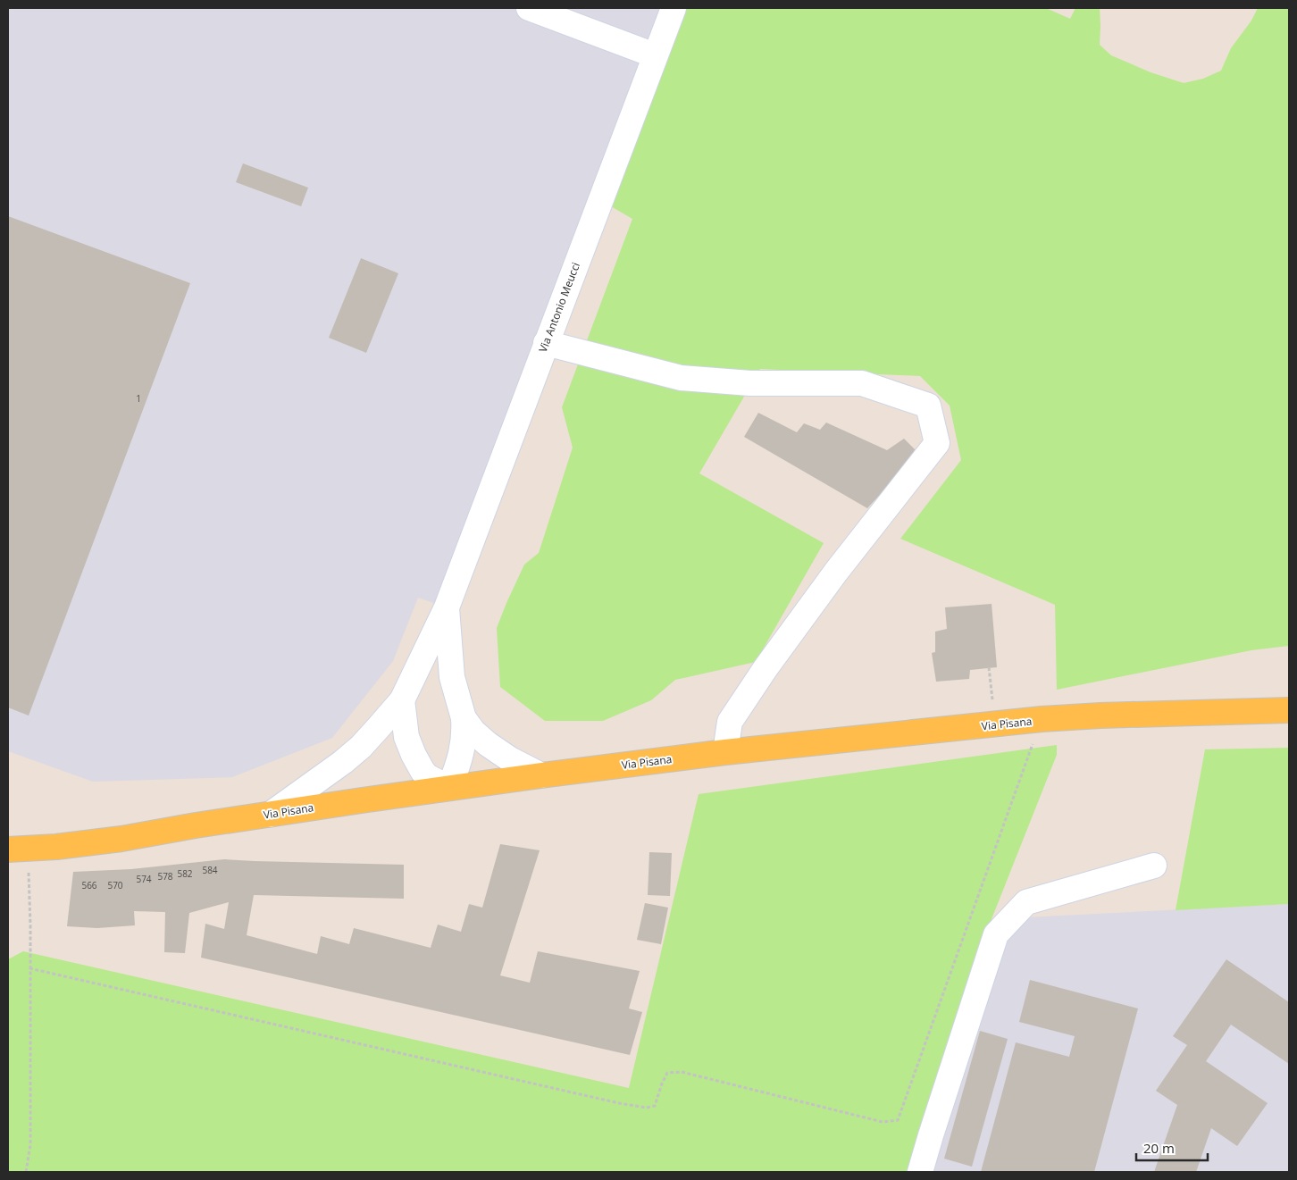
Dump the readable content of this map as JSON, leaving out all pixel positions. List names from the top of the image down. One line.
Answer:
{"streets":{"main road":["Via Pisana"],"street":["Via Antonio Meucci"]},"crossings":[["Via Antonio Meucci","Via Pisana"]],"house_numbers":["1","584","582","578","574","566","570"],"scale_bar":"20 m"}
